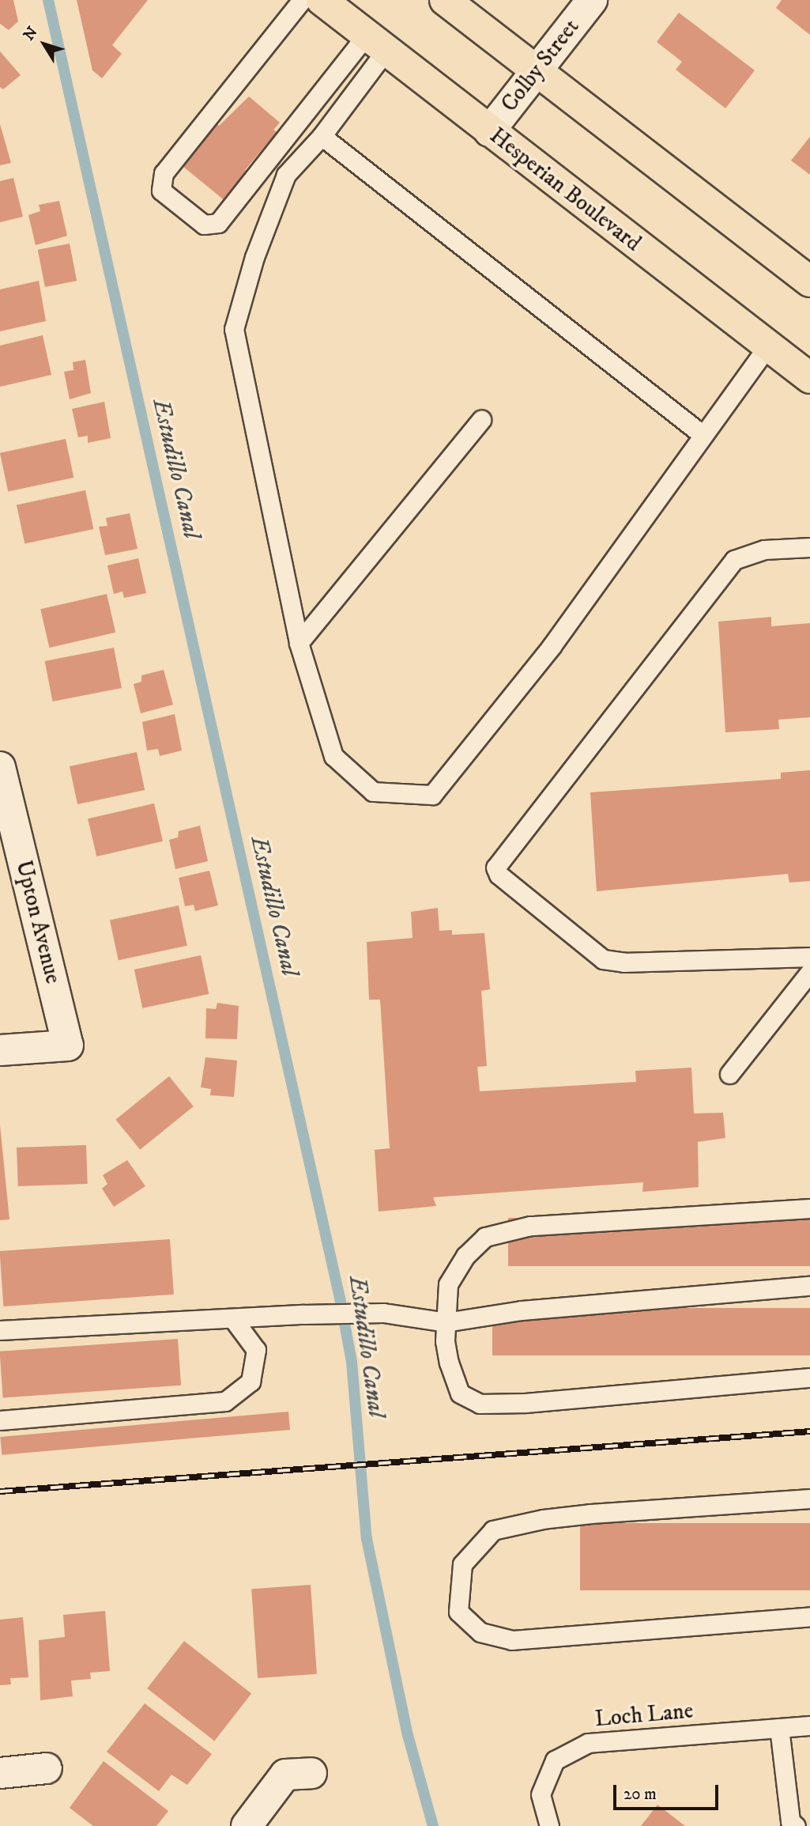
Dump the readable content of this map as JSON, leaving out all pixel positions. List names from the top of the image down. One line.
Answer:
{"streets":{"main road":["Hesperian Boulevard"],"street":["Colby Street","Upton Avenue"],"lane":["Loch Lane"]},"crossings":[["Colby Street","Hesperian Boulevard"]],"water":["Estudillo Canal"],"scale_bar":"20 m","north":"top left"}
